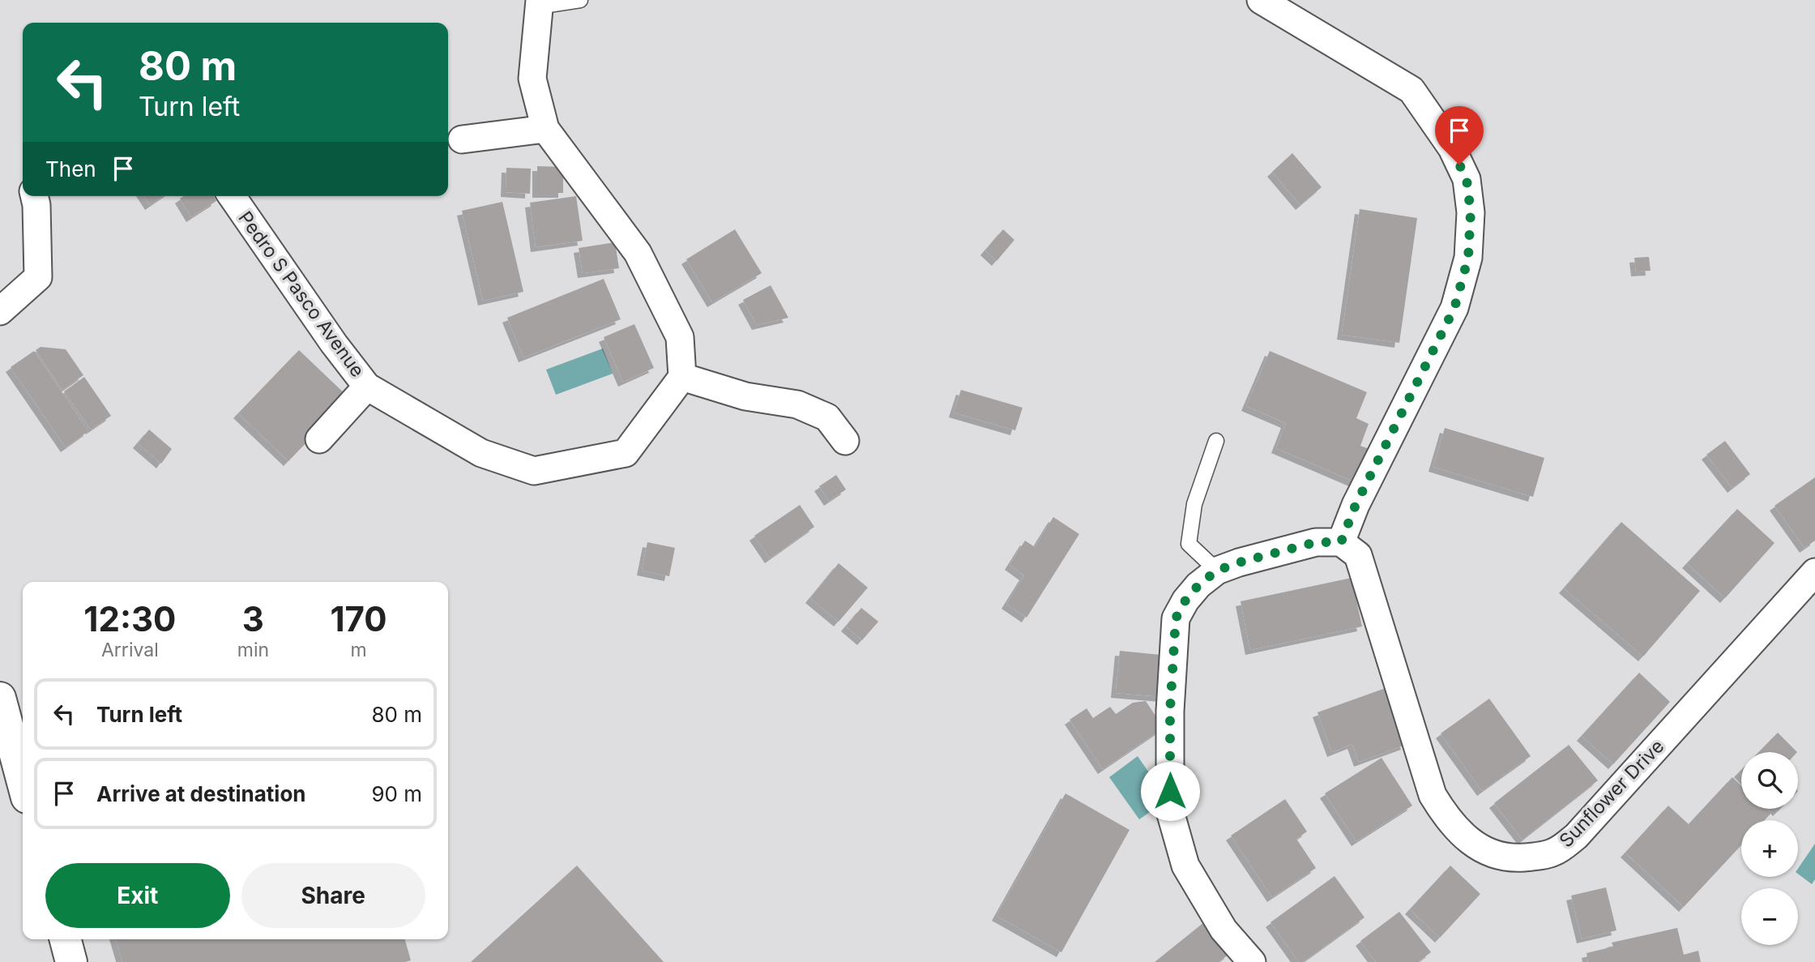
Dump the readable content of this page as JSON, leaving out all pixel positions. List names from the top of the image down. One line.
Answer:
{"streets":{"street":["Pedro S Pasco Avenue","Sunflower Drive"]},"page":{"turn":["80 m","Turn left"],"then":"Then","eta":["12:30","Arrival","3","min","170","m"],"list":[{"name":"Turn left","value":"80 m"},{"name":"Arrive at destination","value":"90 m"}],"map_buttons":["+","−"],"buttons":["Exit","Share"]}}
